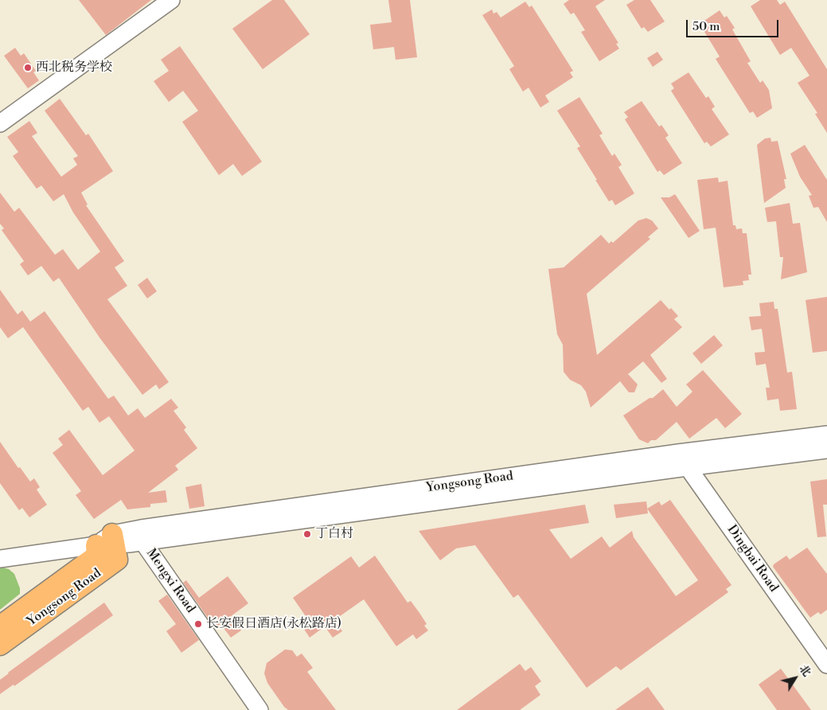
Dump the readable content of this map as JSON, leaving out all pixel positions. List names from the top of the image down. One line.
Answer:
{"streets":{"main road":["Yongsong Road"],"street":["Dingbai Road","Mengxi Road"]},"crossings":[["Yongsong Road","Dingbai Road"],["Yongsong Road","Mengxi Road"]],"places":["西北税务学校","丁白村","长安假日酒店(永松路店)"],"scale_bar":"50 m","north":"top right"}
